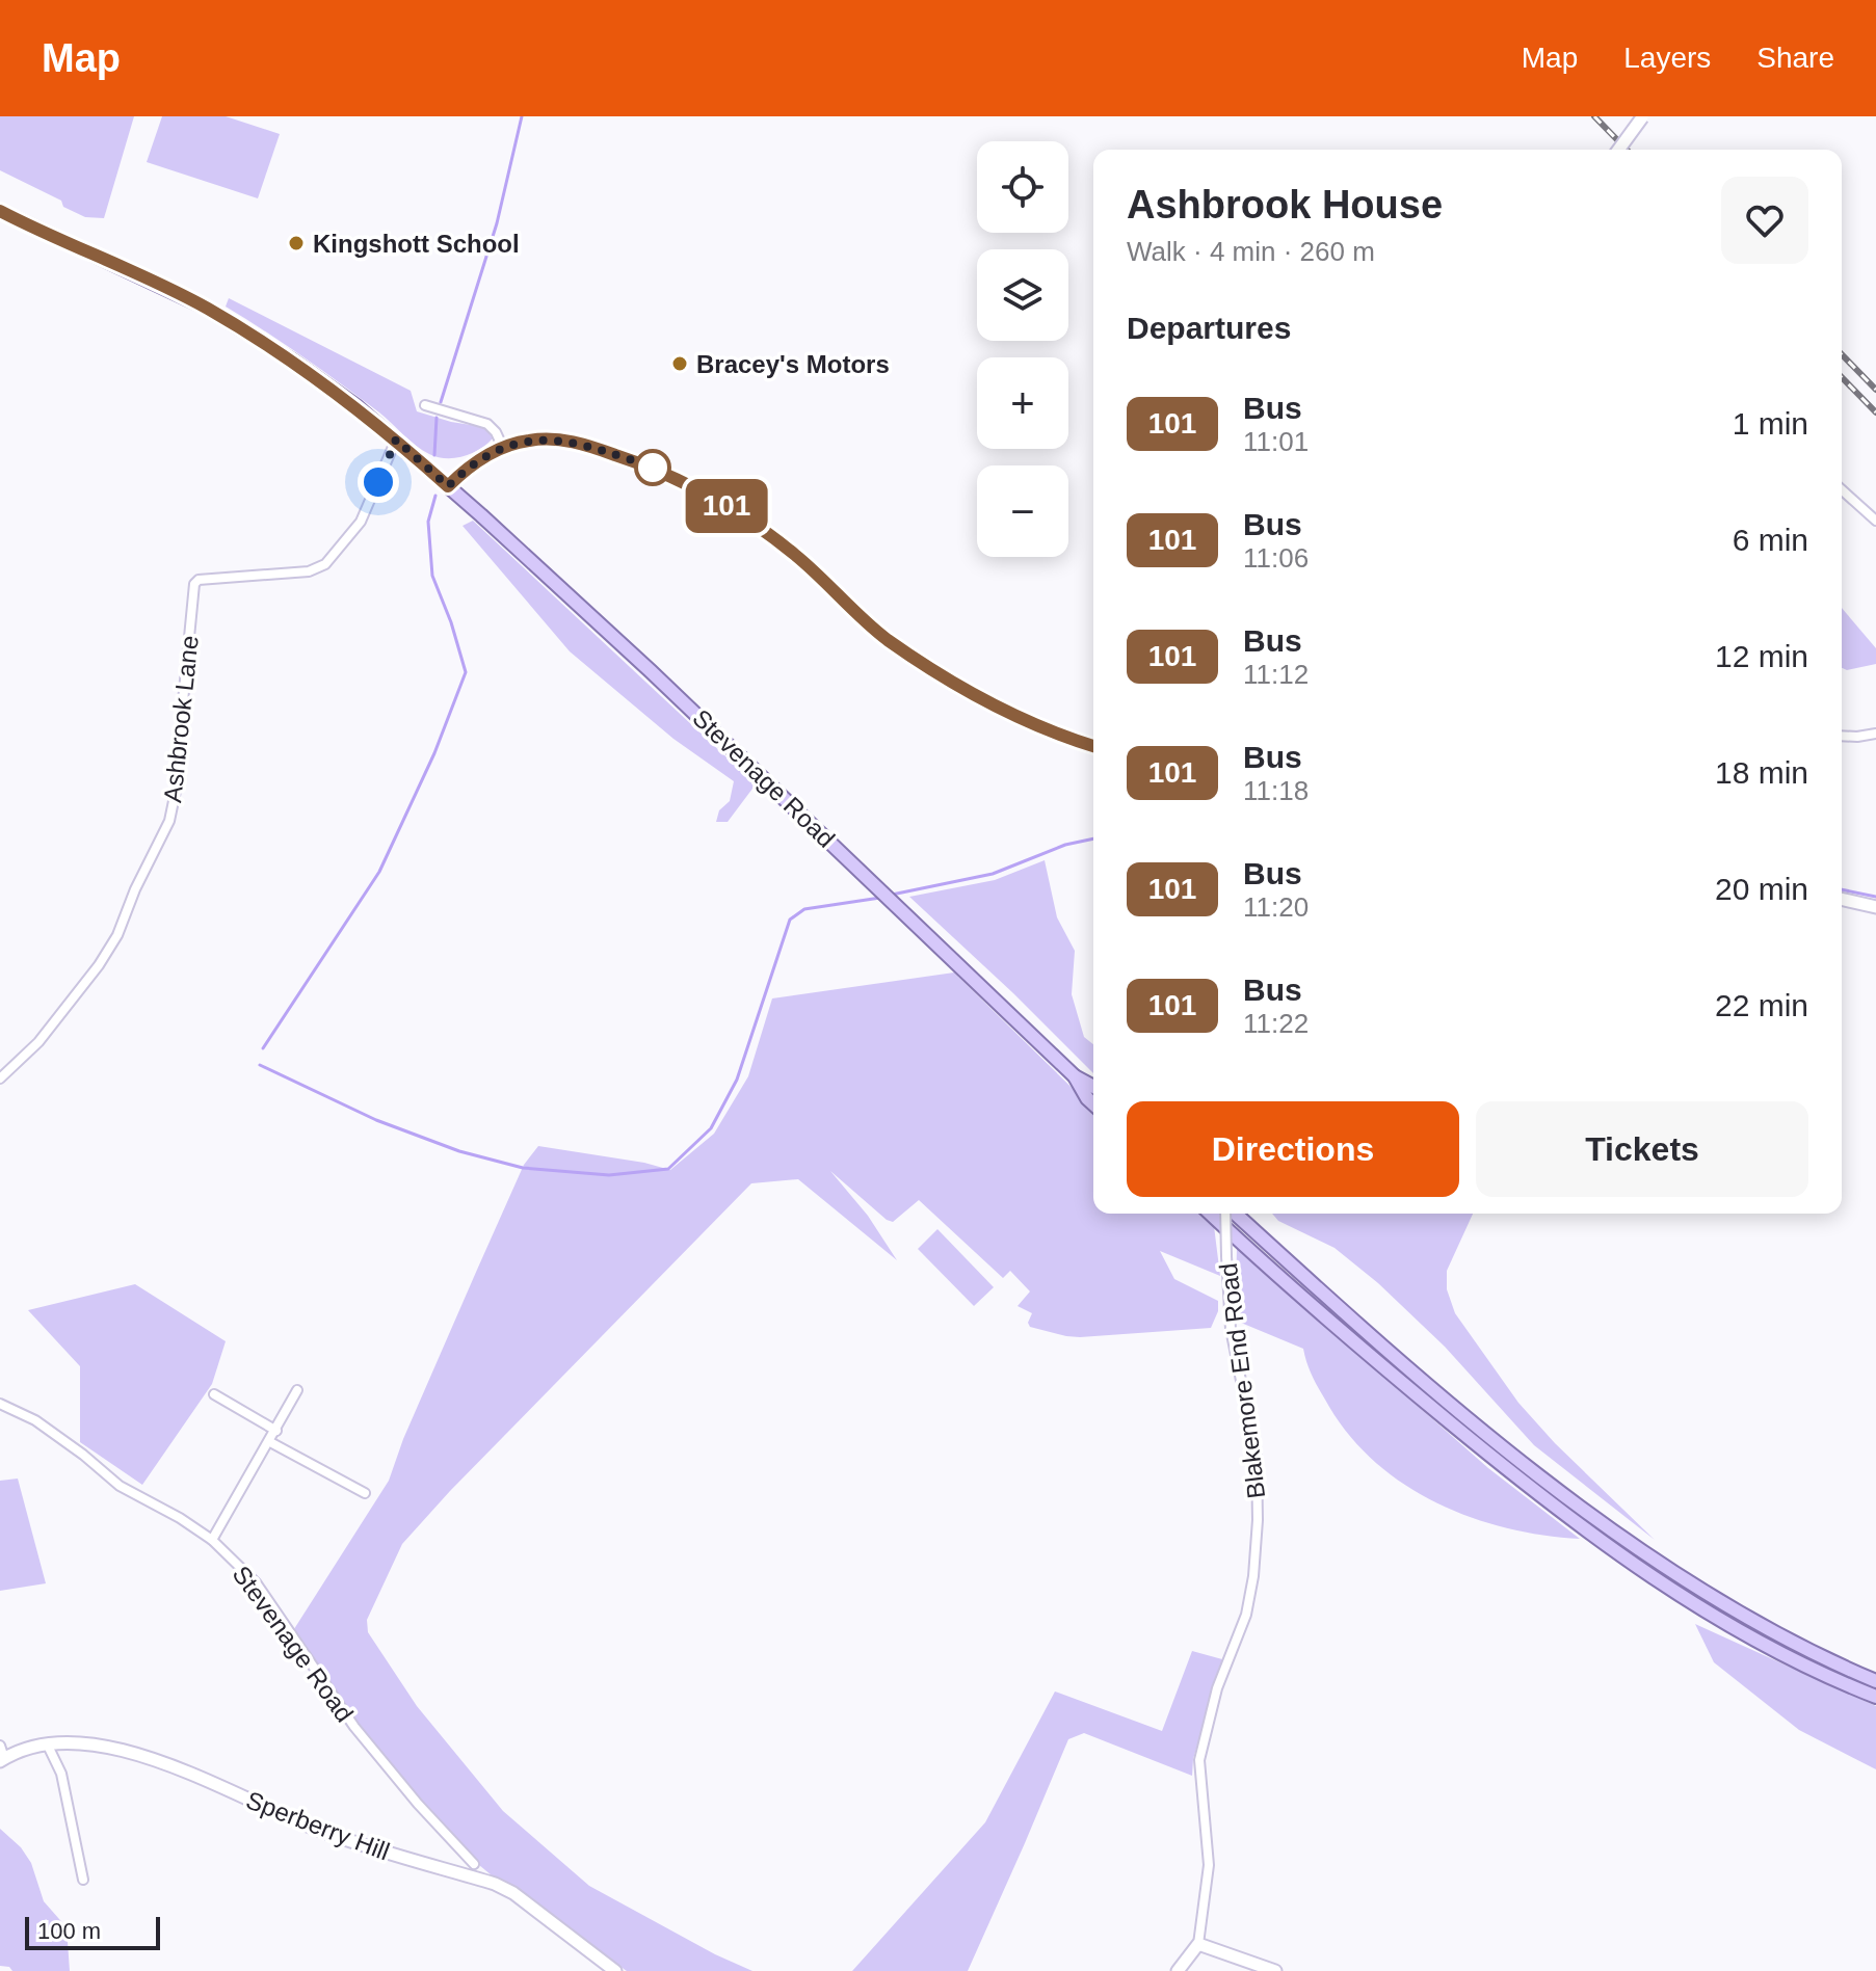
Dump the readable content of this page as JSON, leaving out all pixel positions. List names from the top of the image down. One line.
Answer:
{"streets":{"main road":["Stevenage Road"],"street":["Ashbrook Lane","Blakemore End Road","Sperberry Hill"]},"crossings":[["Ashbrook Lane","Stevenage Road"]],"places":["Kingshott School","Bracey's Motors"],"lines":["bus line 101"],"scale_bar":"100 m","page":{"header":"Map","nav":["Map","Layers","Share"],"on_map":"101","map_buttons":["+","−"],"heading":[["Ashbrook House","Walk · 4 min · 260 m"],"Departures"],"list":[{"mark":"101","name":"Bus","note":"11:01","value":"1 min"},{"mark":"101","name":"Bus","note":"11:06","value":"6 min"},{"mark":"101","name":"Bus","note":"11:12","value":"12 min"},{"mark":"101","name":"Bus","note":"11:18","value":"18 min"},{"mark":"101","name":"Bus","note":"11:20","value":"20 min"},{"mark":"101","name":"Bus","note":"11:22","value":"22 min"}],"buttons":["Directions","Tickets"],"scale":"100 m"}}
